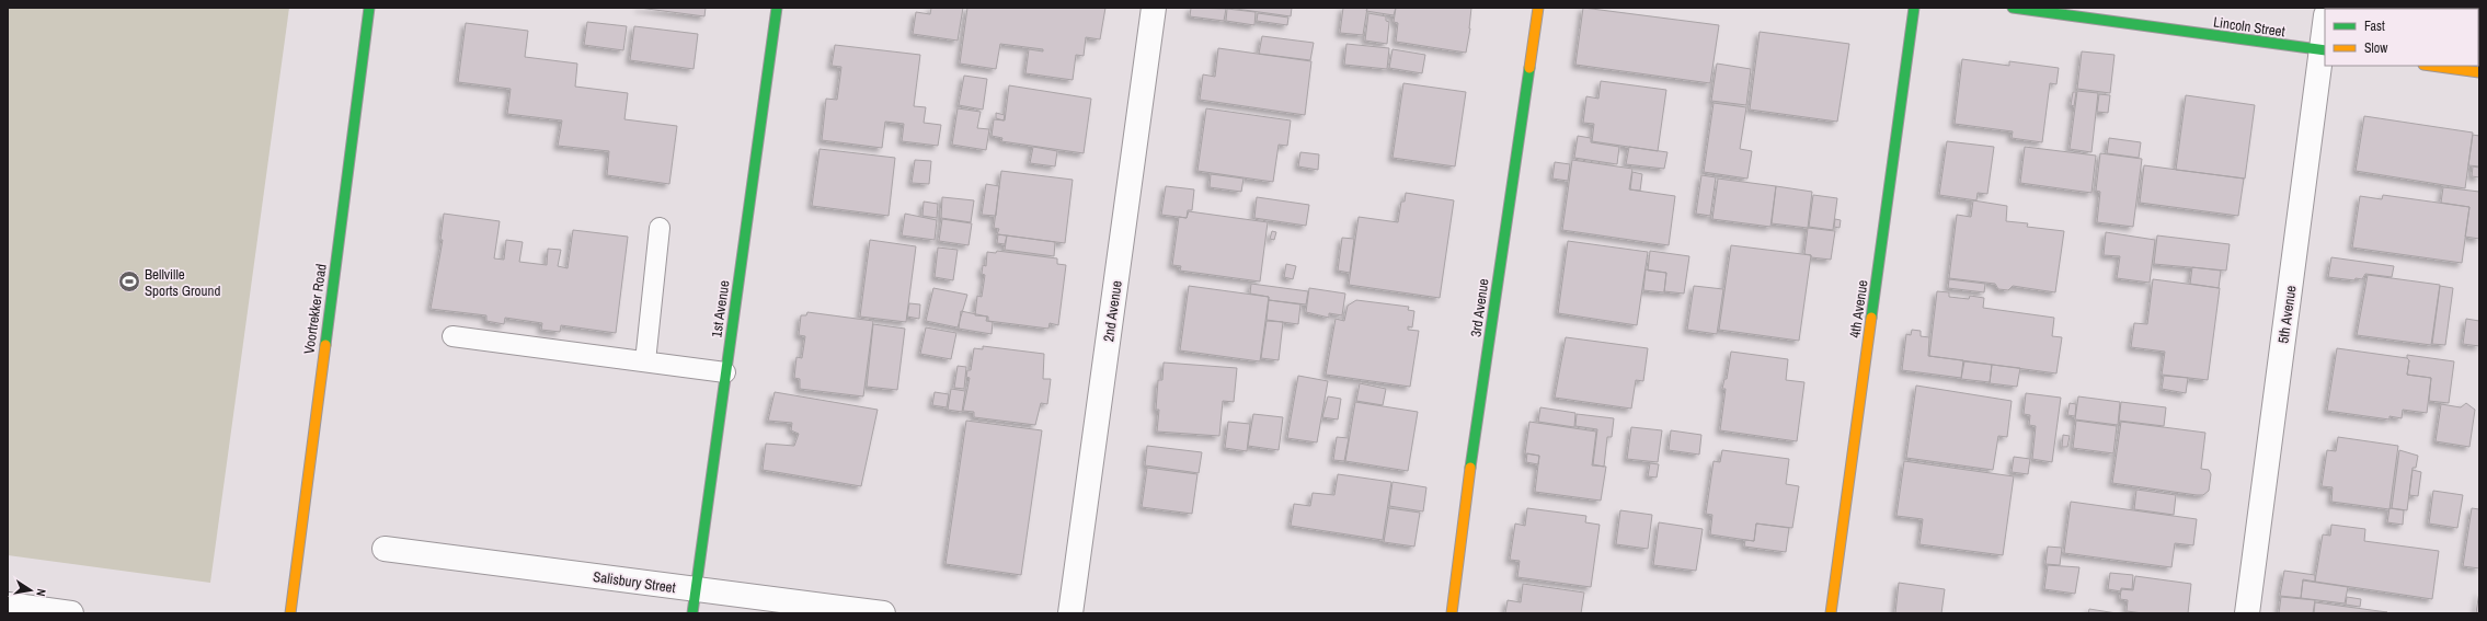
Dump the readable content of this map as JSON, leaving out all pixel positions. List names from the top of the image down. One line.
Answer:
{"streets":{"street":["Lincoln Street","3rd Avenue","Voortrekker Road","1st Avenue","4th Avenue","2nd Avenue","5th Avenue","Salisbury Street"]},"crossings":[["Lincoln Street","5th Avenue"],["1st Avenue","Salisbury Street"]],"places":{"sports":["Bellville Sports Ground"]},"legend":["Fast","Slow"],"north":"right"}
